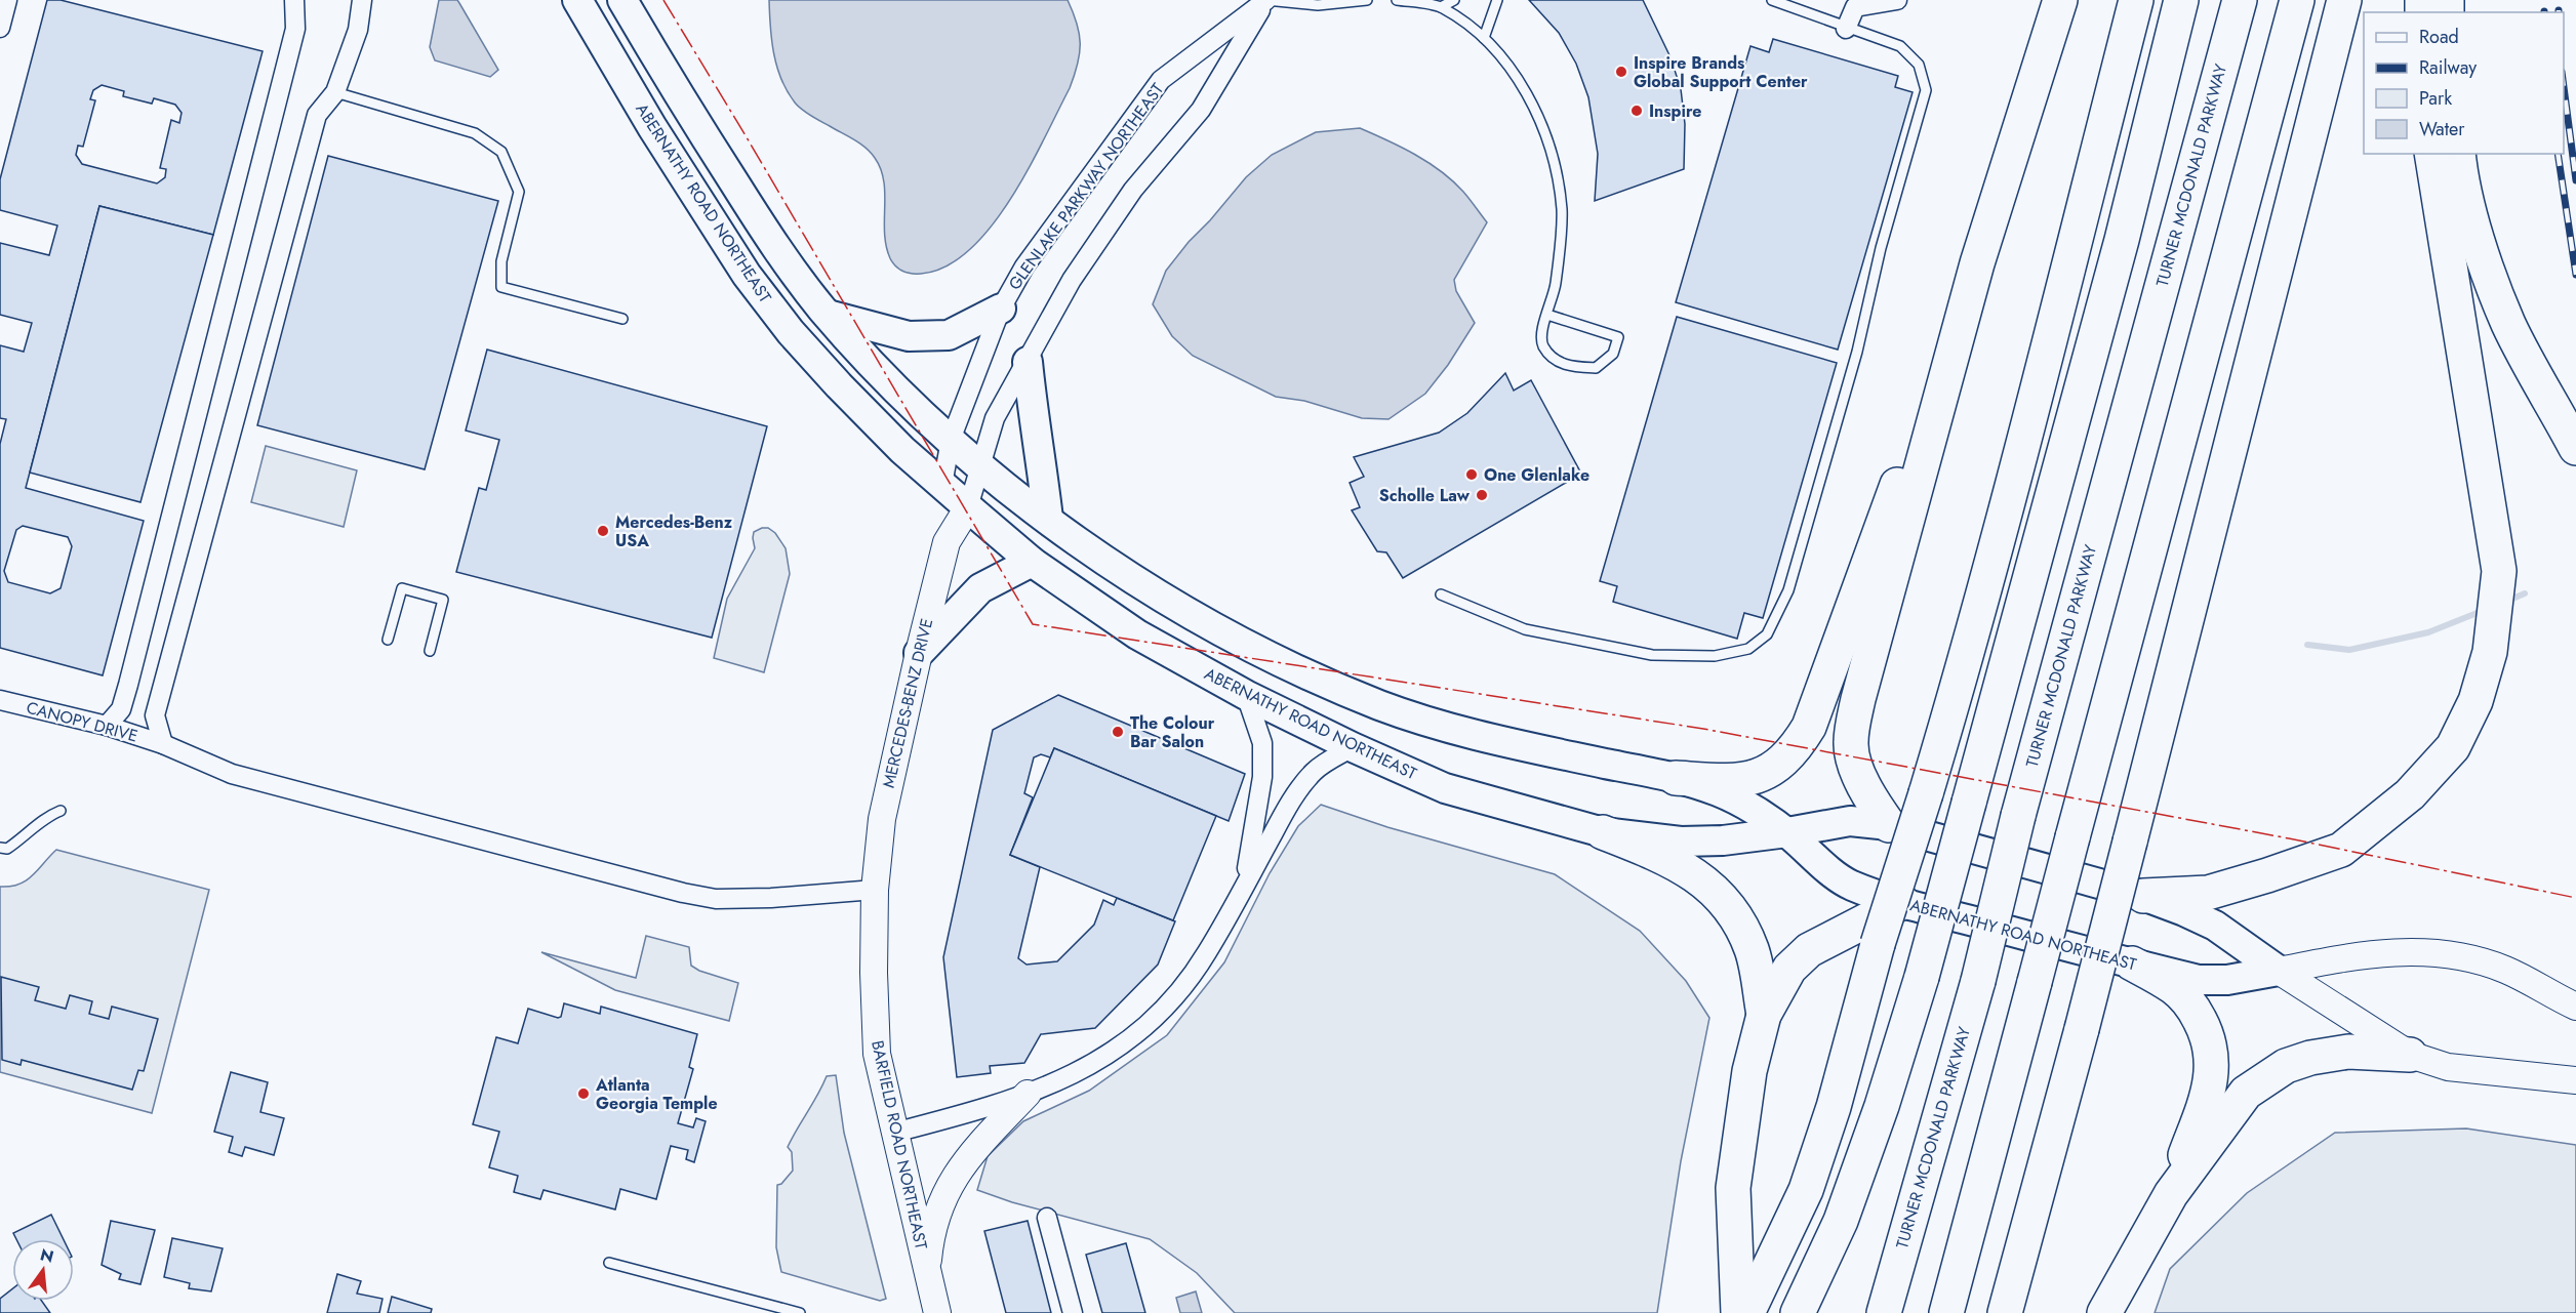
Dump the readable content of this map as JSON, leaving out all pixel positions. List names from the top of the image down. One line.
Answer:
{"streets":{"highway":["TURNER MCDONALD PARKWAY"],"main road":["ABERNATHY ROAD NORTHEAST"],"street":["GLENLAKE PARKWAY NORTHEAST","MERCEDES-BENZ DRIVE","CANOPY DRIVE","BARFIELD ROAD NORTHEAST"]},"crossings":[["GLENLAKE PARKWAY NORTHEAST","ABERNATHY ROAD NORTHEAST"],["GLENLAKE PARKWAY NORTHEAST","MERCEDES-BENZ DRIVE"],["ABERNATHY ROAD NORTHEAST","MERCEDES-BENZ DRIVE"],["MERCEDES-BENZ DRIVE","CANOPY DRIVE"],["MERCEDES-BENZ DRIVE","BARFIELD ROAD NORTHEAST"],["CANOPY DRIVE","BARFIELD ROAD NORTHEAST"]],"places":["Inspire Brands Global Support Center","Inspire","One Glenlake","Scholle Law","Mercedes-Benz USA","The Colour Bar Salon","Atlanta Georgia Temple"],"legend":["Road","Railway","Park","Water"],"north":"top"}
